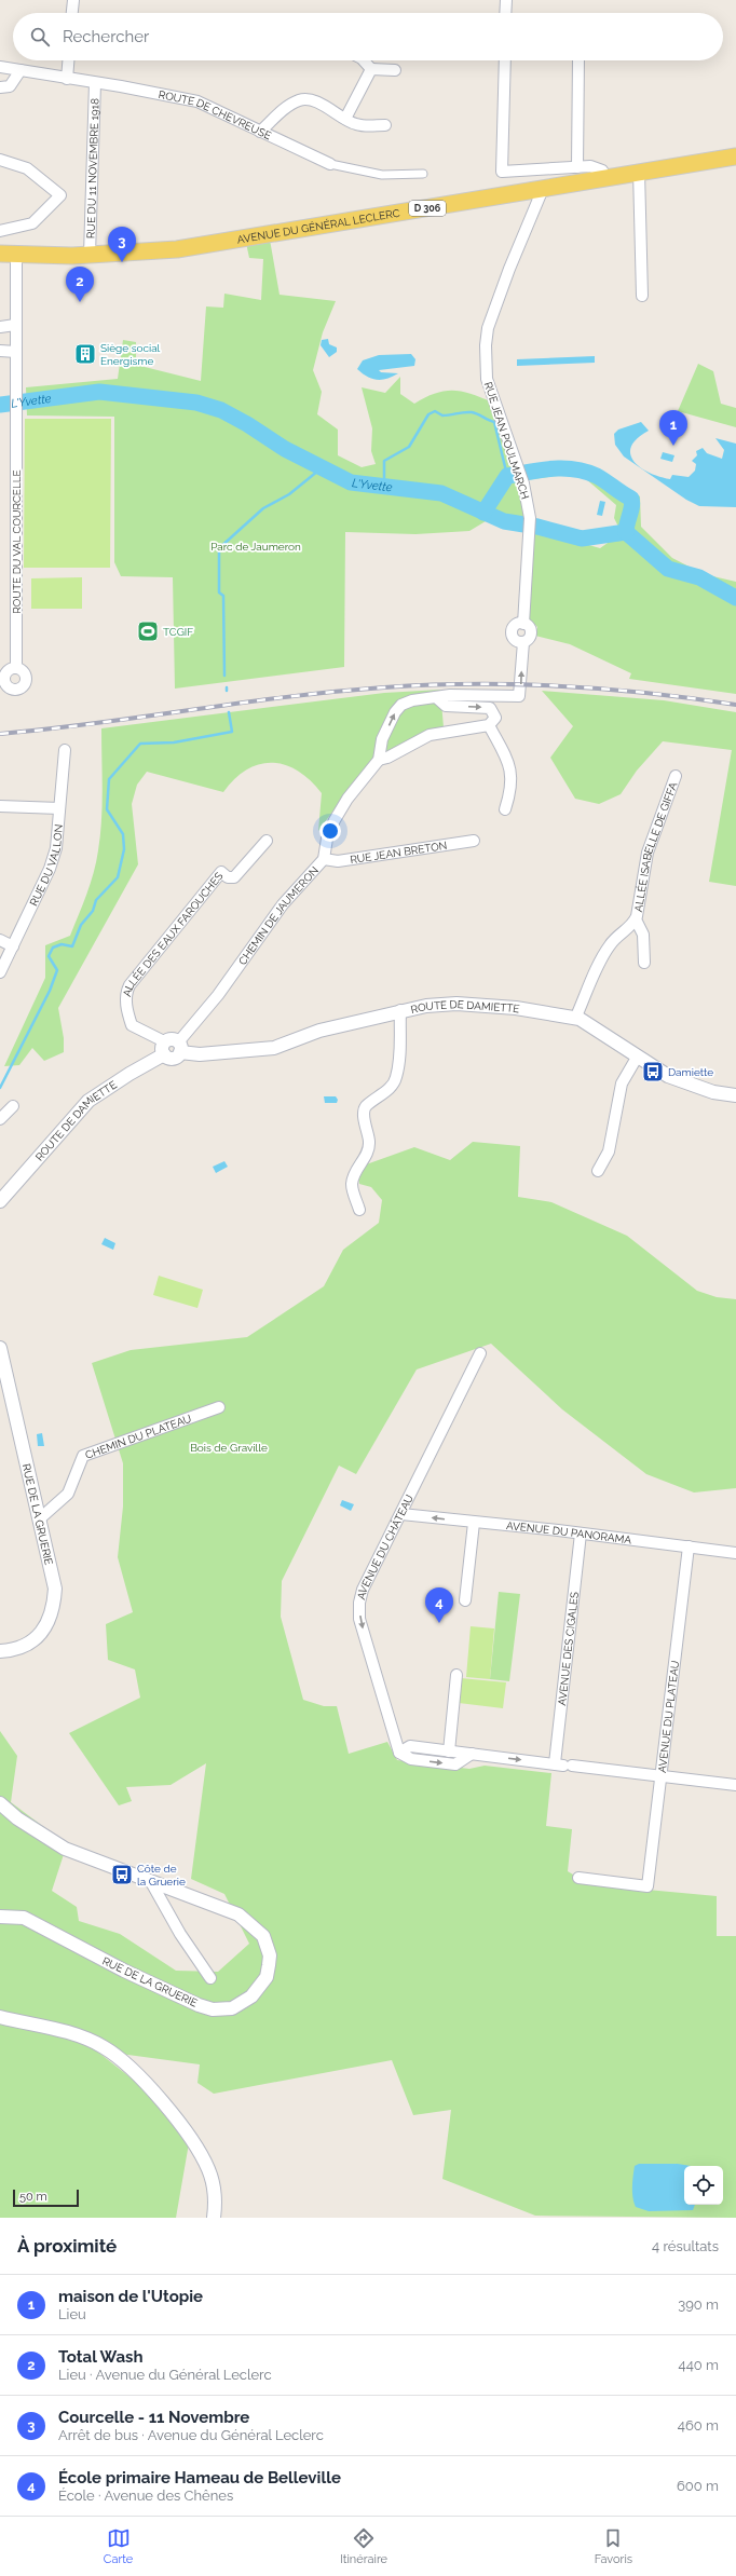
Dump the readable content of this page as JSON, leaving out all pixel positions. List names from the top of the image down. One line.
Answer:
{"streets":{"main road":["D 306","AVENUE DU GÉNÉRAL LECLERC"],"street":["ROUTE DE CHEVREUSE","RUE DU 11 NOVEMBRE 1918","RUE JEAN POULMARCH","ROUTE DU VAL COURCELLE","ALLÉE ISABELLE DE GIFFA","RUE JEAN BRETON","RUE DU VALLON","CHEMIN DE JAUMERON","ALLÉE DES EAUX FAROUCHES","ROUTE DE DAMIETTE","CHEMIN DU PLATEAU","RUE DE LA GRUERIE","AVENUE DU PANORAMA","AVENUE DU CHÂTEAU","AVENUE DES CIGALES","AVENUE DU PLATEAU"]},"crossings":[["ROUTE DE CHEVREUSE","RUE DU 11 NOVEMBRE 1918"],["RUE DU 11 NOVEMBRE 1918","AVENUE DU GÉNÉRAL LECLERC"],["AVENUE DU GÉNÉRAL LECLERC","RUE JEAN POULMARCH"],["RUE JEAN POULMARCH","CHEMIN DE JAUMERON"],["ALLÉE ISABELLE DE GIFFA","ROUTE DE DAMIETTE"],["RUE JEAN BRETON","CHEMIN DE JAUMERON"],["CHEMIN DE JAUMERON","ROUTE DE DAMIETTE"],["ALLÉE DES EAUX FAROUCHES","ROUTE DE DAMIETTE"],["CHEMIN DU PLATEAU","RUE DE LA GRUERIE"],["AVENUE DU PANORAMA","AVENUE DU CHÂTEAU"],["AVENUE DU PANORAMA","AVENUE DES CIGALES"],["AVENUE DU PANORAMA","AVENUE DU PLATEAU"]],"water":["L'Yvette"],"parks":["Parc de Jaumeron","Bois de Graville"],"places":{"building":["Siège social Energisme"],"sports":["TCGIF"],"bus stop":["Damiette","Côte de la Gruerie"]},"scale_bar":"50 m","page":{"search":"Rechercher","pins":["3","2","1","4"],"scale":"50 m","heading":["À proximité","4 résultats"],"list":[{"mark":"1","name":"maison de l'Utopie","note":"Lieu","value":"390 m"},{"mark":"2","name":"Total Wash","note":"Lieu · Avenue du Général Leclerc","value":"440 m"},{"mark":"3","name":"Courcelle - 11 Novembre","note":"Arrêt de bus · Avenue du Général Leclerc","value":"460 m"},{"mark":"4","name":"École primaire Hameau de Belleville","note":"École · Avenue des Chênes","value":"600 m"}],"nav":["Carte","Itinéraire","Favoris"]}}
